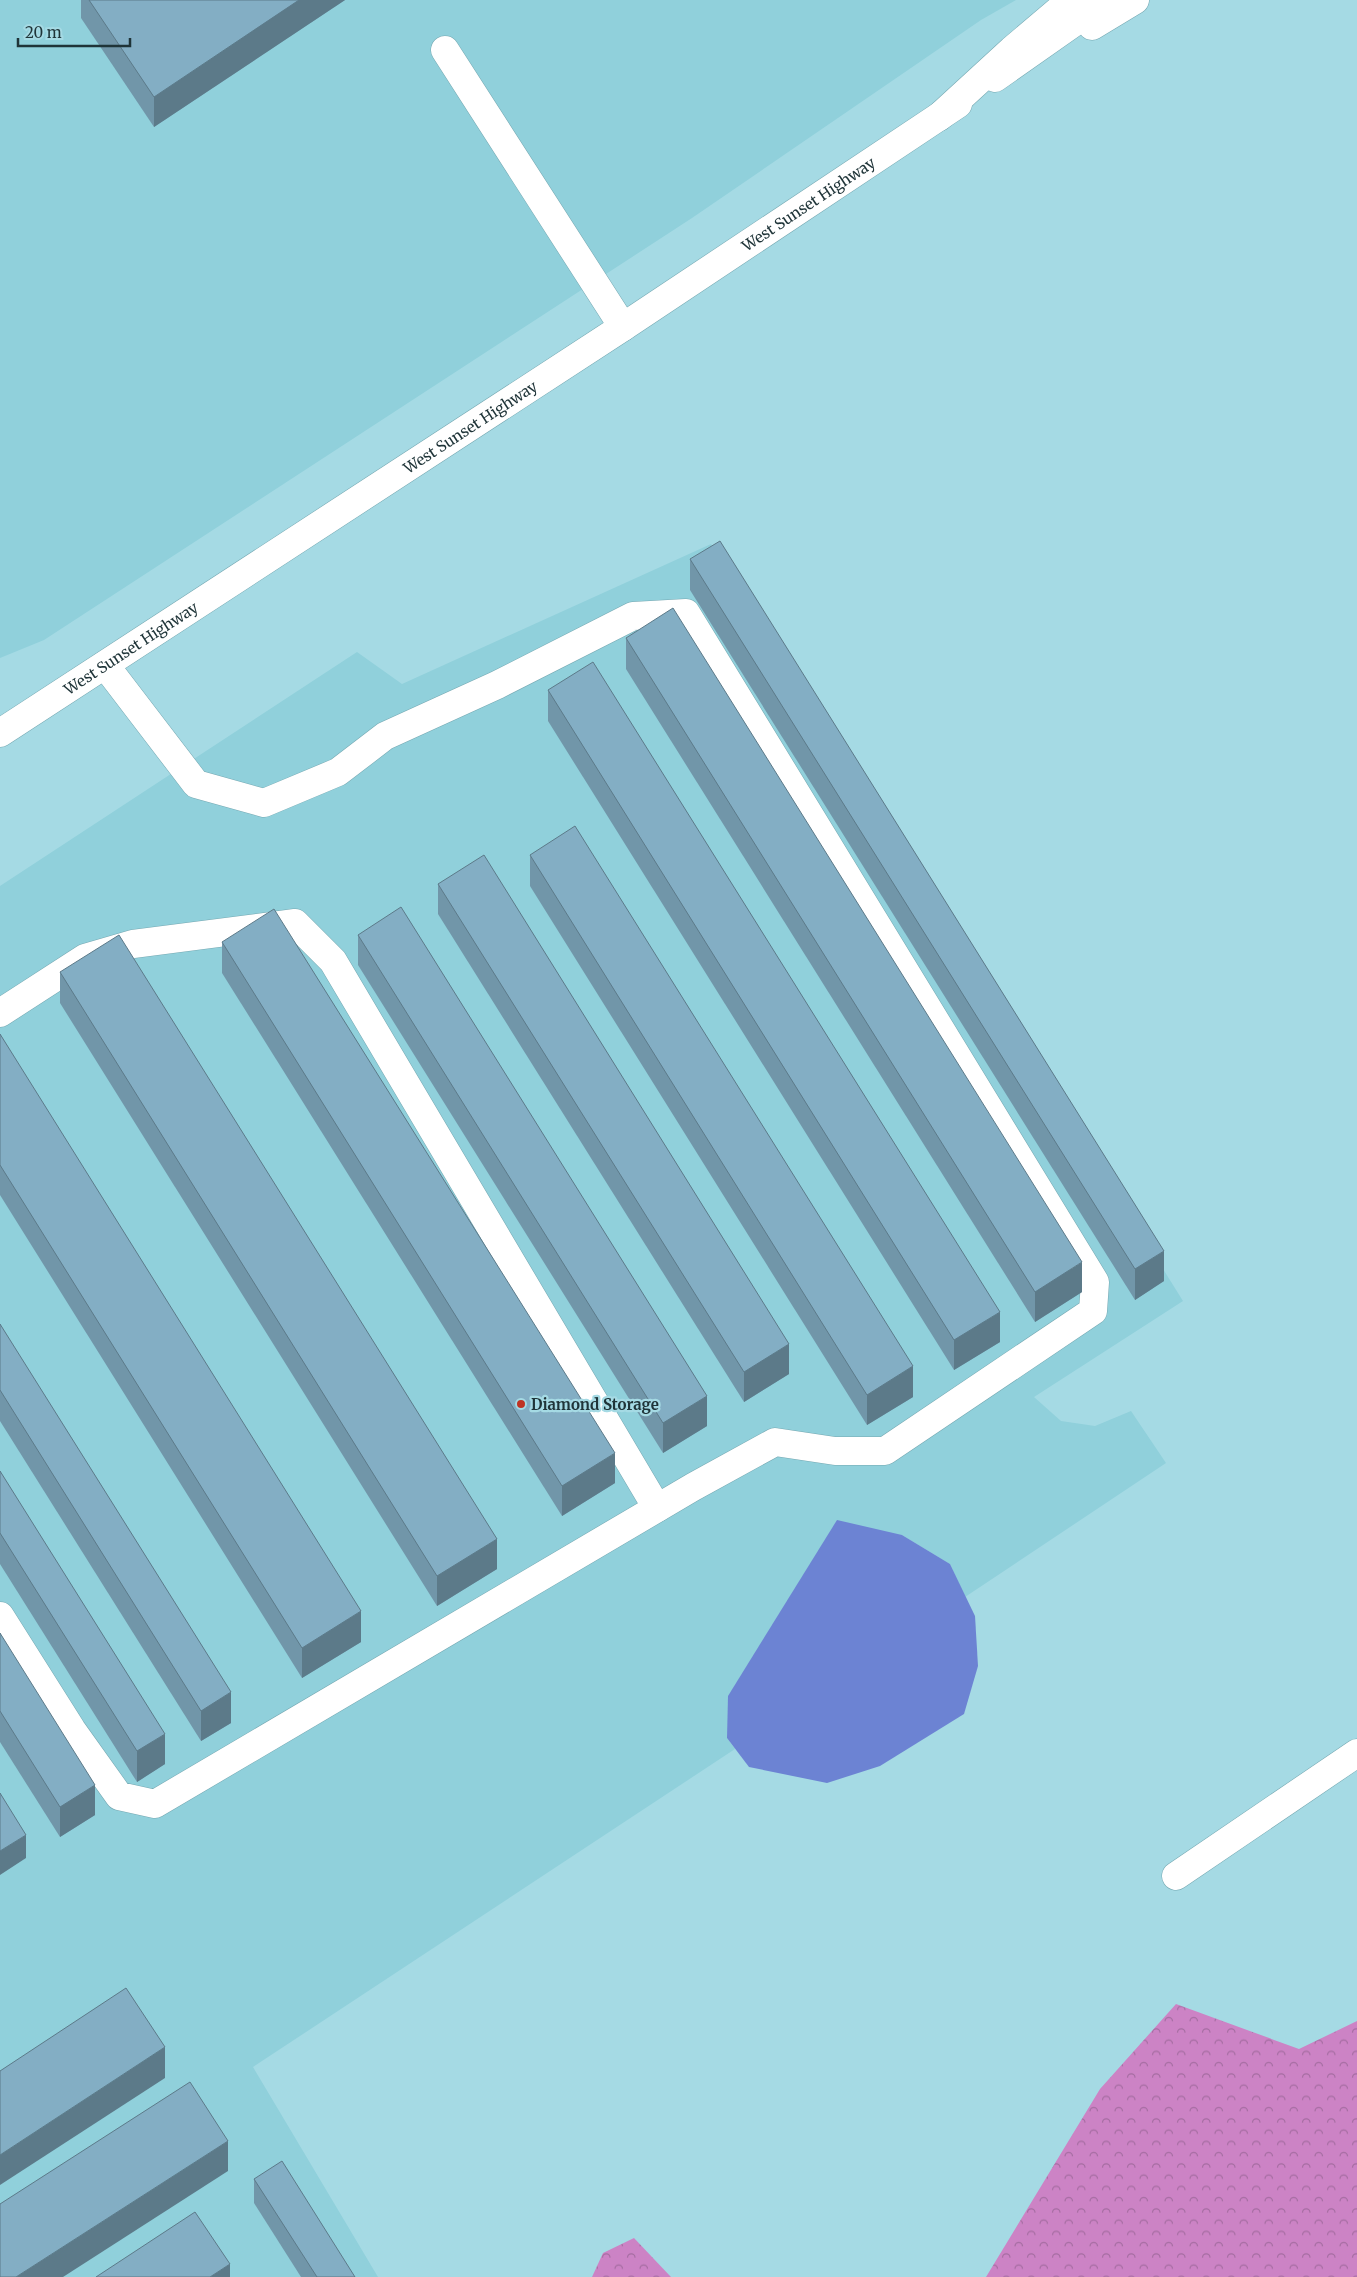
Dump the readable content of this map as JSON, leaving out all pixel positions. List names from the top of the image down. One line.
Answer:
{"streets":{"main road":["West Sunset Highway"]},"places":["Diamond Storage"],"scale_bar":"20 m"}
